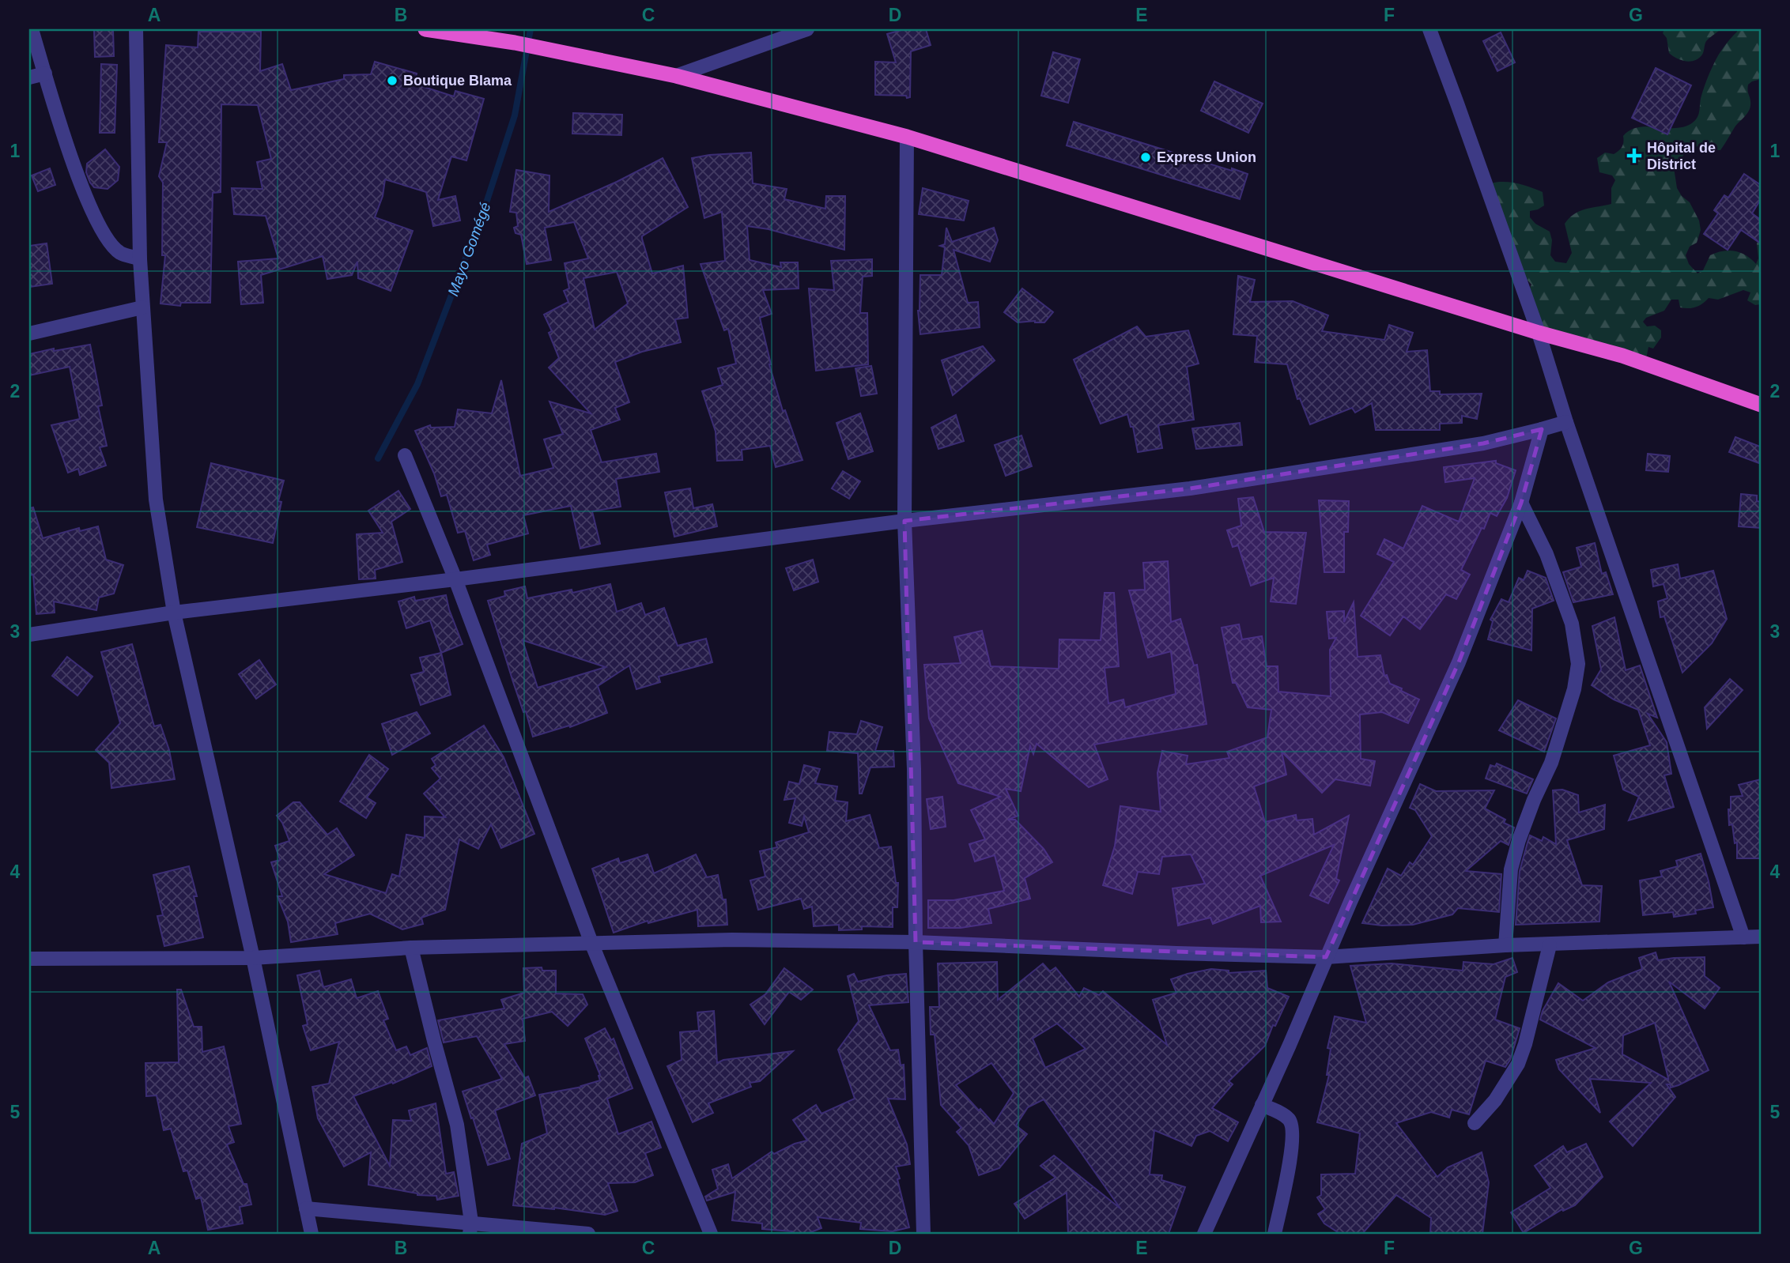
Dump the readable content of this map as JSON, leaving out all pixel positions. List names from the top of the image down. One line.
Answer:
{"water":["Mayo Gomégé"],"places":{"other":["Boutique Blama","Express Union"],"health":["Hôpital de District"]},"grid":{"columns":["A","B","C","D","E","F","G"],"rows":["1","2","3","4","5"]}}
